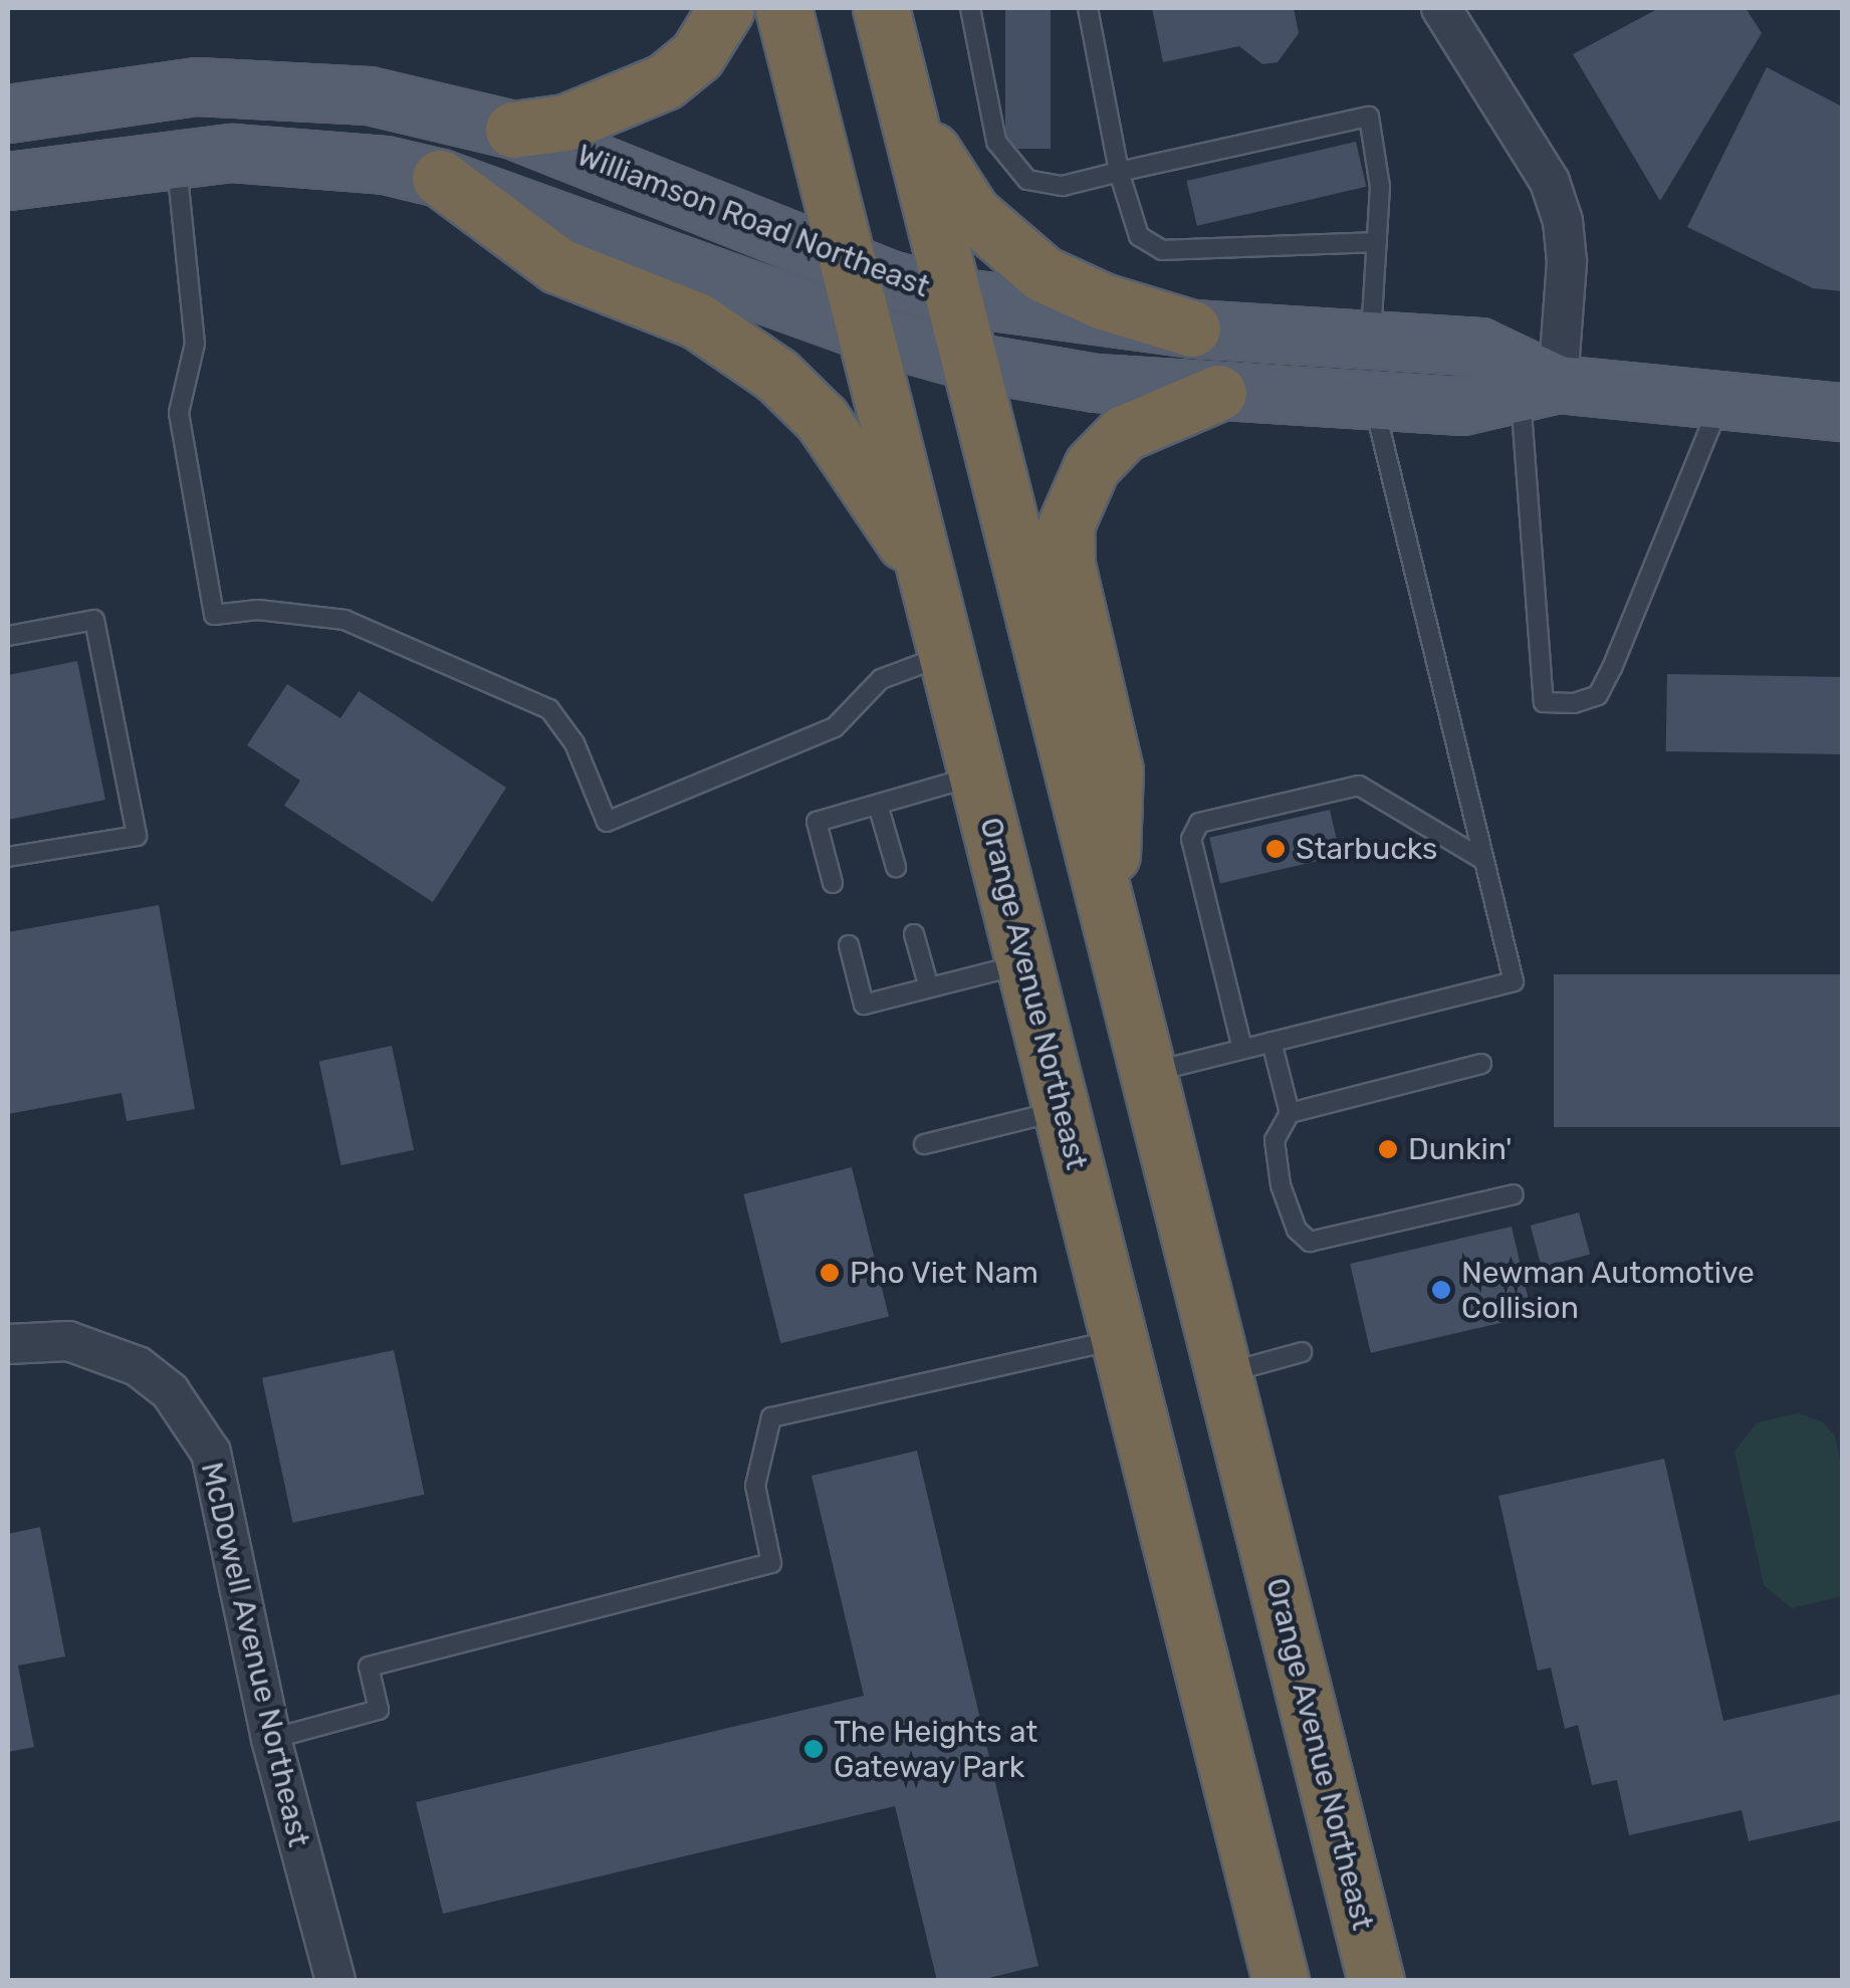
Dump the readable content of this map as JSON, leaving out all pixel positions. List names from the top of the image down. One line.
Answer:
{"streets":{"highway":["Orange Avenue Northeast"],"main road":["Williamson Road Northeast"],"street":["McDowell Avenue Northeast"]},"crossings":[["Williamson Road Northeast","Orange Avenue Northeast"]],"places":["Starbucks","Dunkin'","Pho Viet Nam","Newman Automotive Collision","The Heights at Gateway Park"]}
